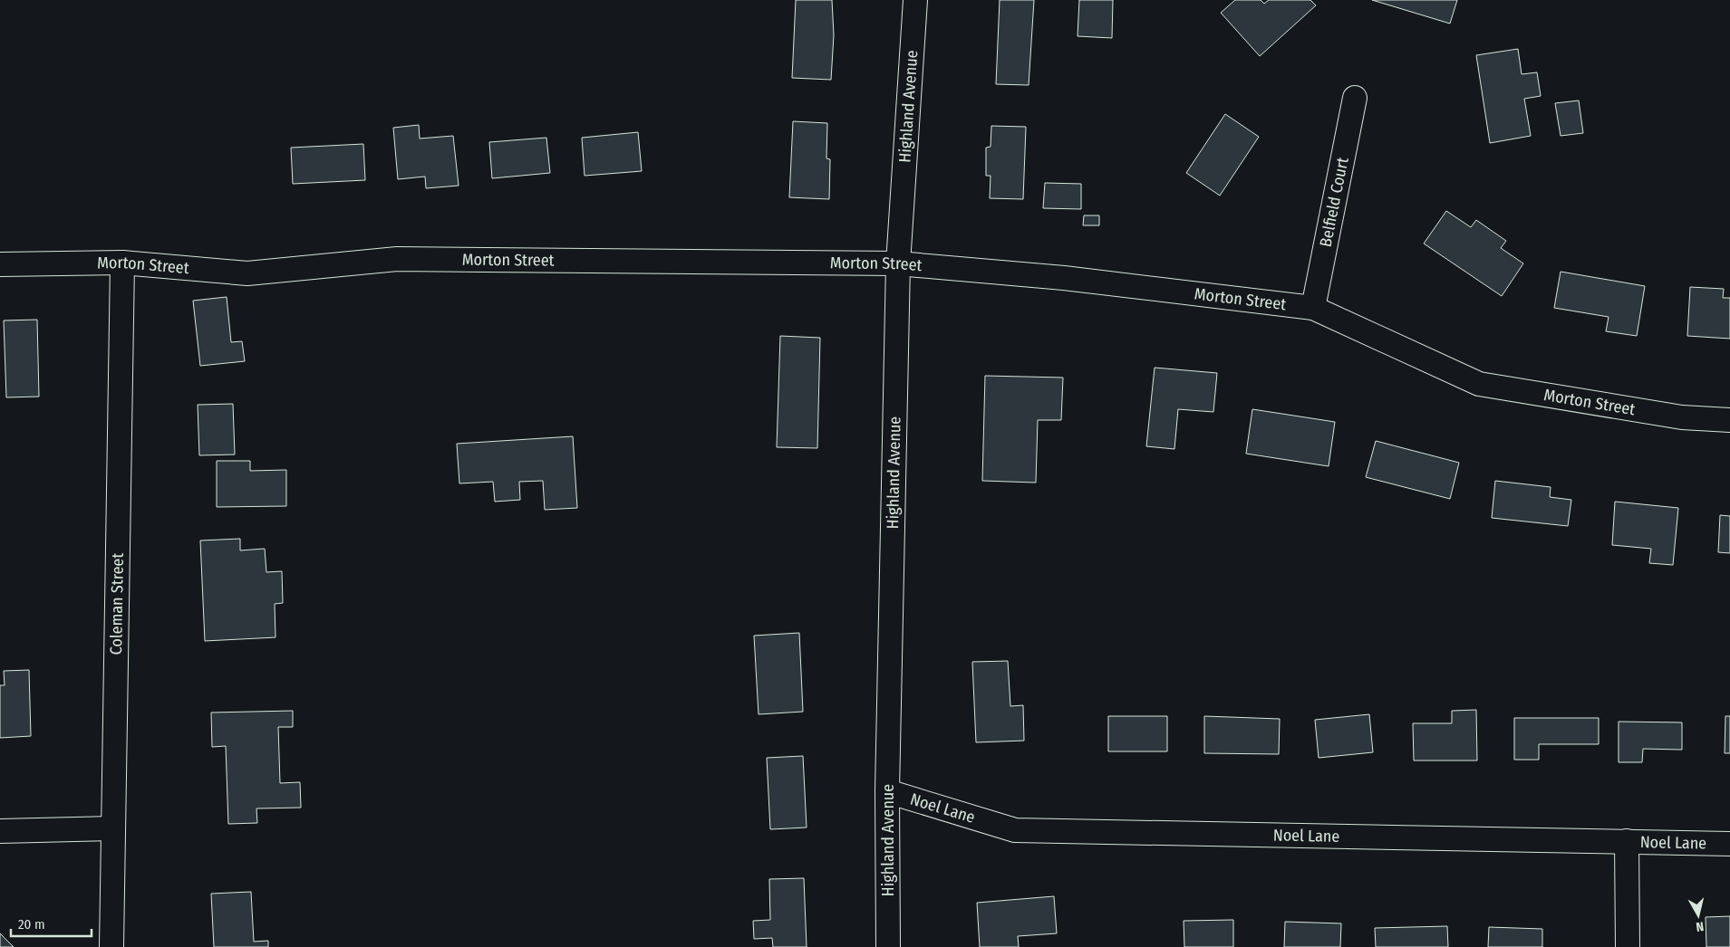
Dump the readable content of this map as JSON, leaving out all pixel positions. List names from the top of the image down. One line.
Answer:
{"streets":{"street":["Highland Avenue","Belfield Court","Morton Street","Coleman Street","Noel Lane"]},"crossings":[["Highland Avenue","Morton Street"],["Highland Avenue","Noel Lane"],["Belfield Court","Morton Street"],["Morton Street","Coleman Street"]],"scale_bar":"20 m","north":"bottom"}
